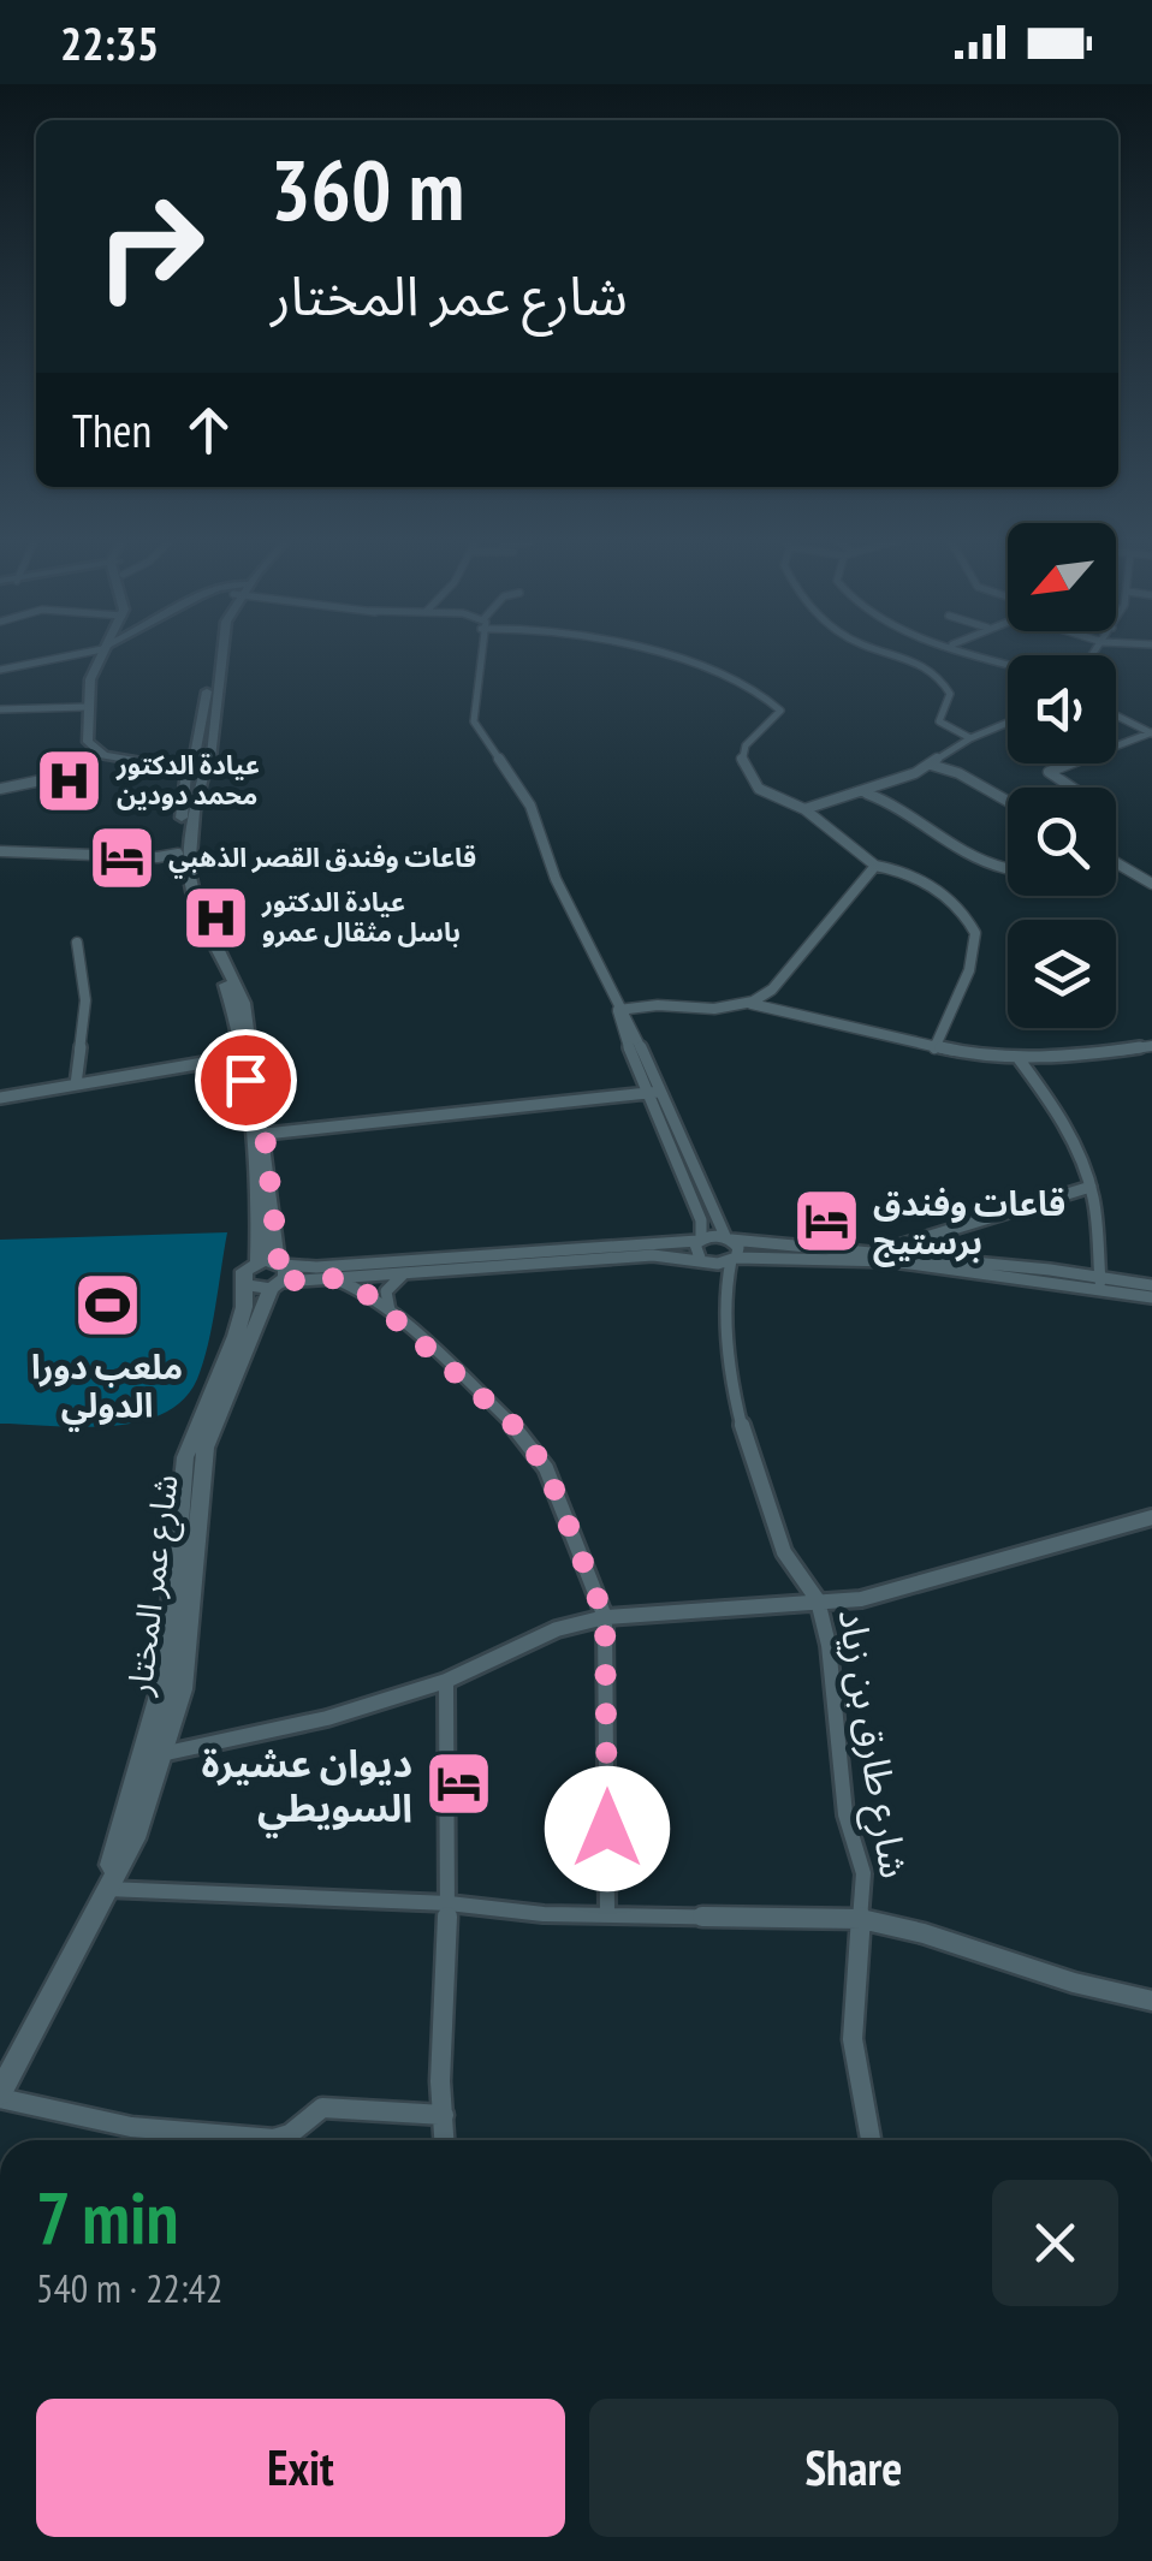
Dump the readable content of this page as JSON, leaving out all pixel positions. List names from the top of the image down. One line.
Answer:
{"streets":{"main road":["شارع عمر المختار"],"street":["شارع طارق بن زياد"]},"places":{"hospital":["عيادة الدكتور محمد دودين","عيادة الدكتور باسل مثقال عمرو"],"hotel":["قاعات وفندق القصر الذهبي","قاعات وفندق برستيج","ديوان عشيرة السويطي"],"sports":["ملعب دورا الدولي"]},"north":"bottom left","page":{"status":"22:35","turn":["360 m","شارع عمر المختار"],"then":"Then","heading":["7 min","540 m · 22:42"],"buttons":["Exit","Share"]}}
